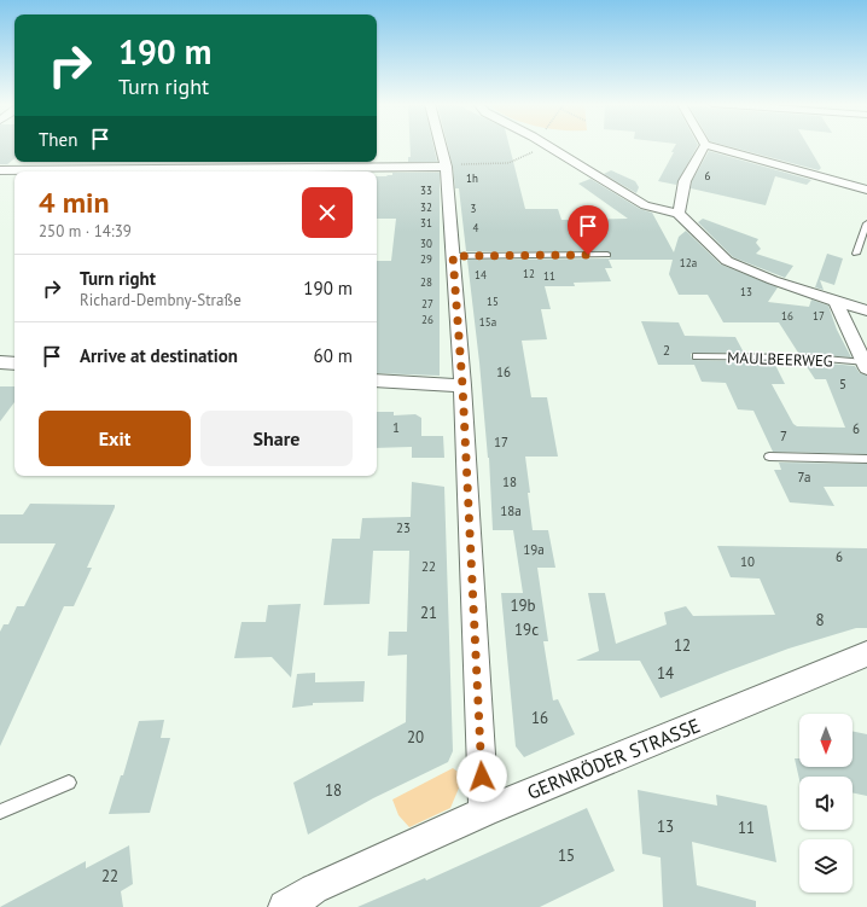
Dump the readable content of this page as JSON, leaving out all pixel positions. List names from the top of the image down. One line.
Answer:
{"streets":{"street":["MAULBEERWEG","GERNRÖDER STRASSE"]},"house_numbers":["6","1h","33","32","3","31","4","30","29","12a","12","14","11","28","13","15","27","16","17","26","15a","2","16","5","1","6","7","17","7a","18","18a","23","19a","6","10","22","19b","21","8","19c","12","14","16","20","18","13","11","15","22"],"north":"bottom","page":{"turn":["190 m","Turn right"],"then":"Then","heading":["4 min","250 m · 14:39"],"list":[{"name":"Turn right","note":"Richard-Dembny-Straße","value":"190 m"},{"name":"Arrive at destination","value":"60 m"}],"buttons":["Exit","Share"]}}
